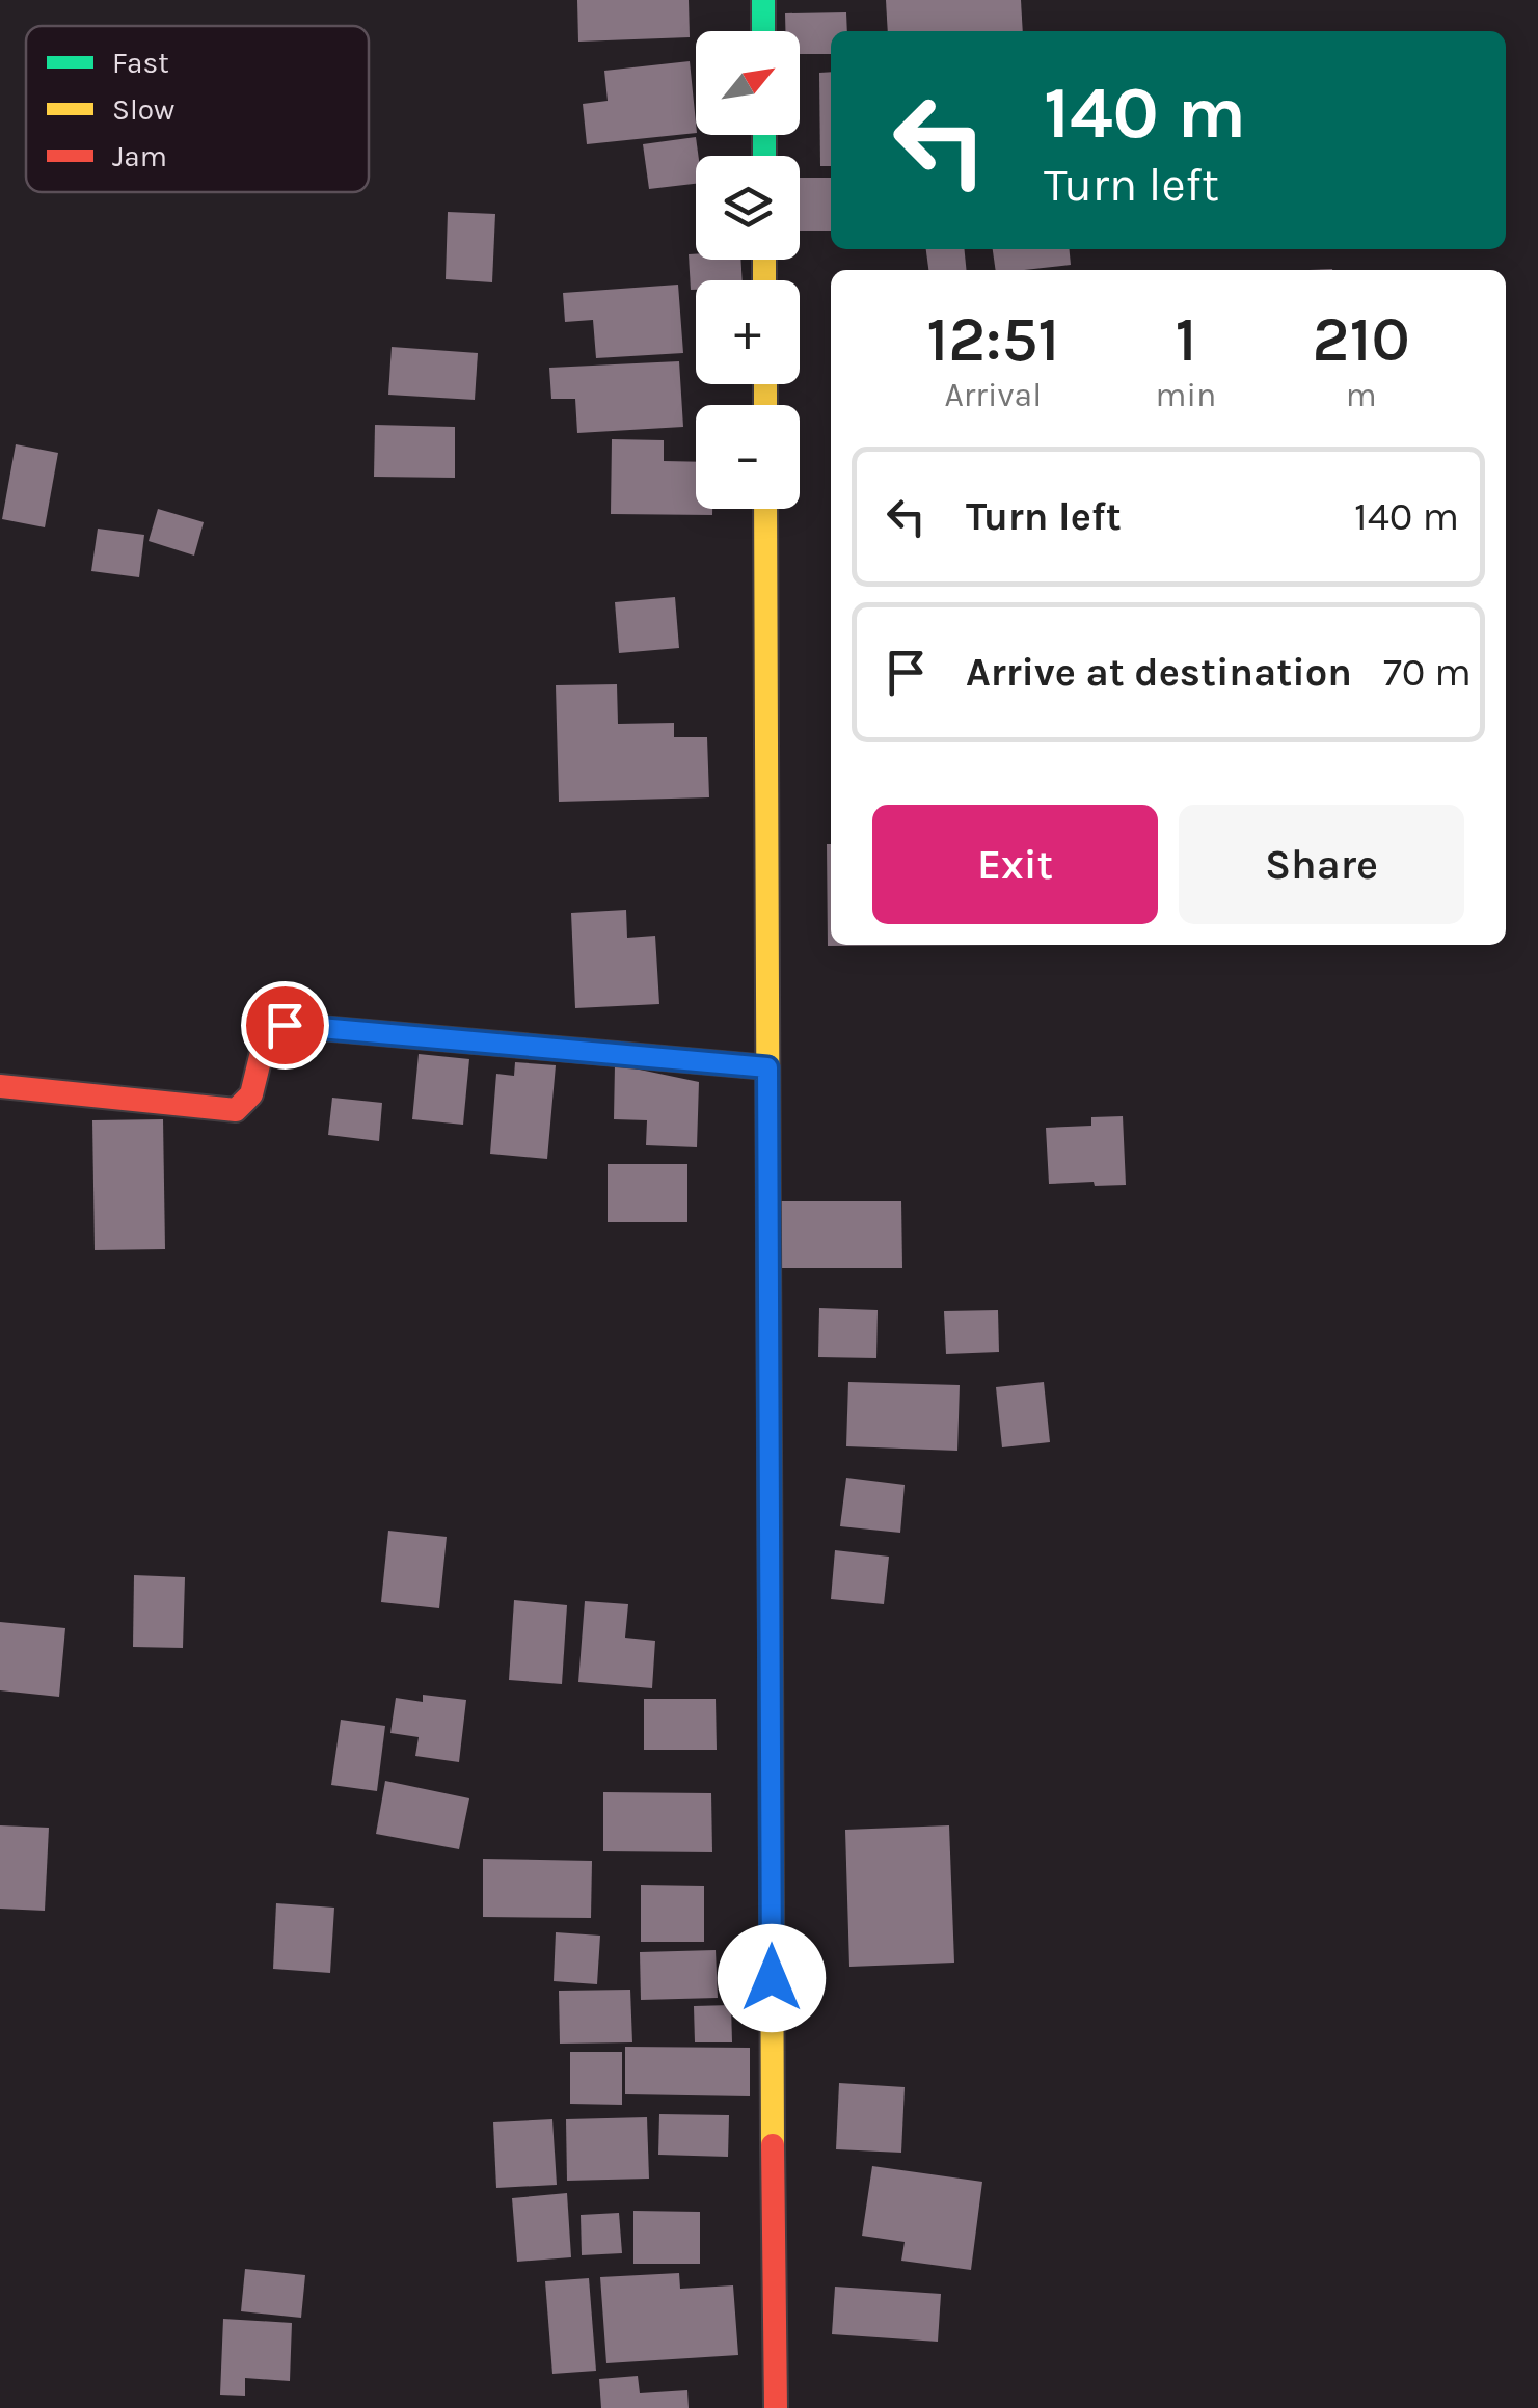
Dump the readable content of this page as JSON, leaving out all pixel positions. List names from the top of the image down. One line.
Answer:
{"legend":["Fast","Slow","Jam"],"north":"top right","page":{"map_buttons":["+","−"],"turn":["140 m","Turn left"],"eta":["12:51","Arrival","1","min","210","m"],"list":[{"name":"Turn left","value":"140 m"},{"name":"Arrive at destination","value":"70 m"}],"buttons":["Exit","Share"]}}
